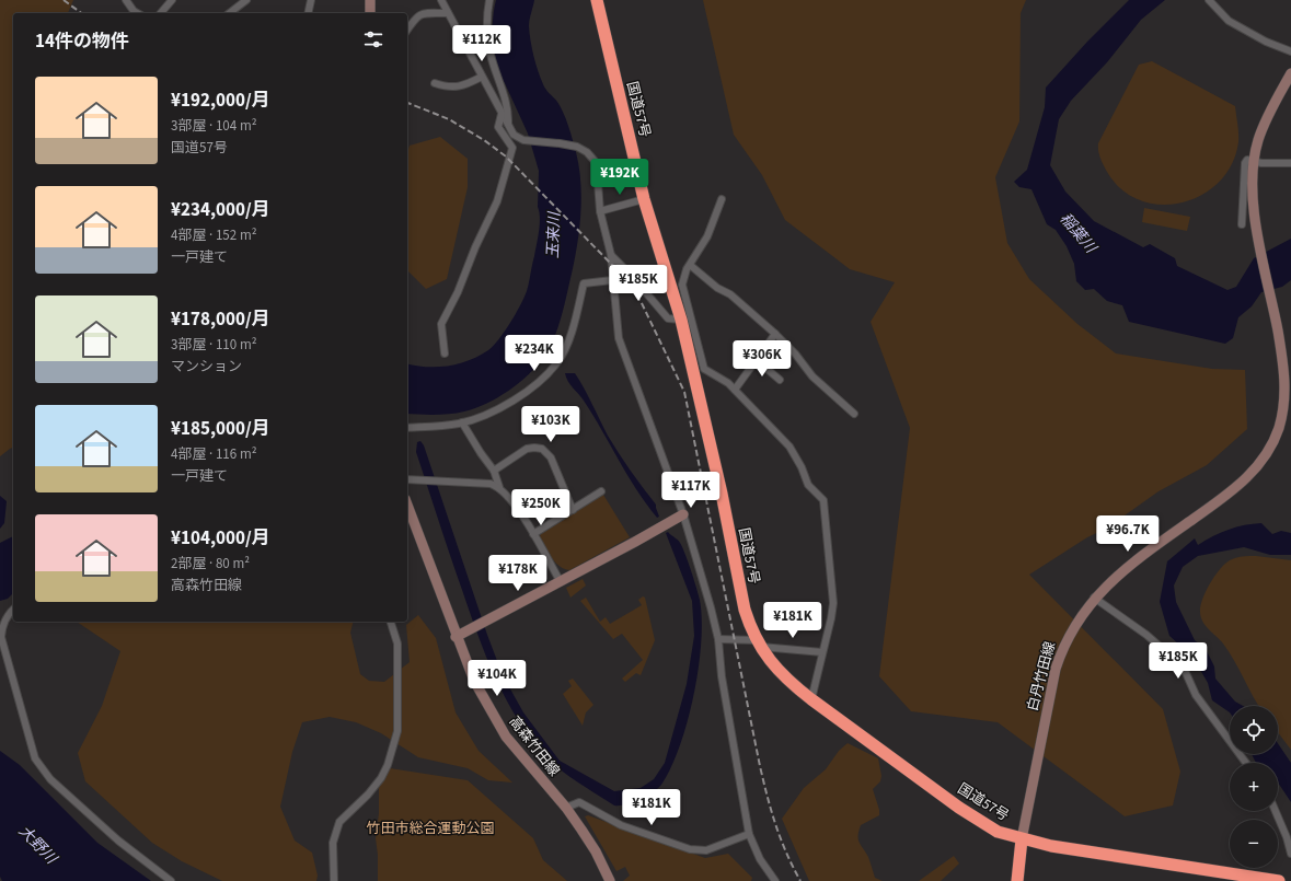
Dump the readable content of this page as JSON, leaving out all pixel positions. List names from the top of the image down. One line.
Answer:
{"streets":{"highway":["国道57号"],"main road":["白丹竹田線","高森竹田線"]},"crossings":[["国道57号","白丹竹田線"]],"water":["稲葉川","玉来川","大野川"],"parks":["竹田市総合運動公園"],"page":{"heading":"14件の物件","price":["¥112K","¥192K","¥185K","¥234K","¥306K","¥103K","¥117K","¥250K","¥96.7K","¥178K","¥181K","¥185K","¥104K","¥181K"],"list":[{"name":"¥192,000/月","note":"3部屋 · 104 m² · 国道57号"},{"name":"¥234,000/月","note":"4部屋 · 152 m² · 一戸建て"},{"name":"¥178,000/月","note":"3部屋 · 110 m² · マンション"},{"name":"¥185,000/月","note":"4部屋 · 116 m² · 一戸建て"},{"name":"¥104,000/月","note":"2部屋 · 80 m² · 高森竹田線"}],"map_buttons":["+","−"]}}
